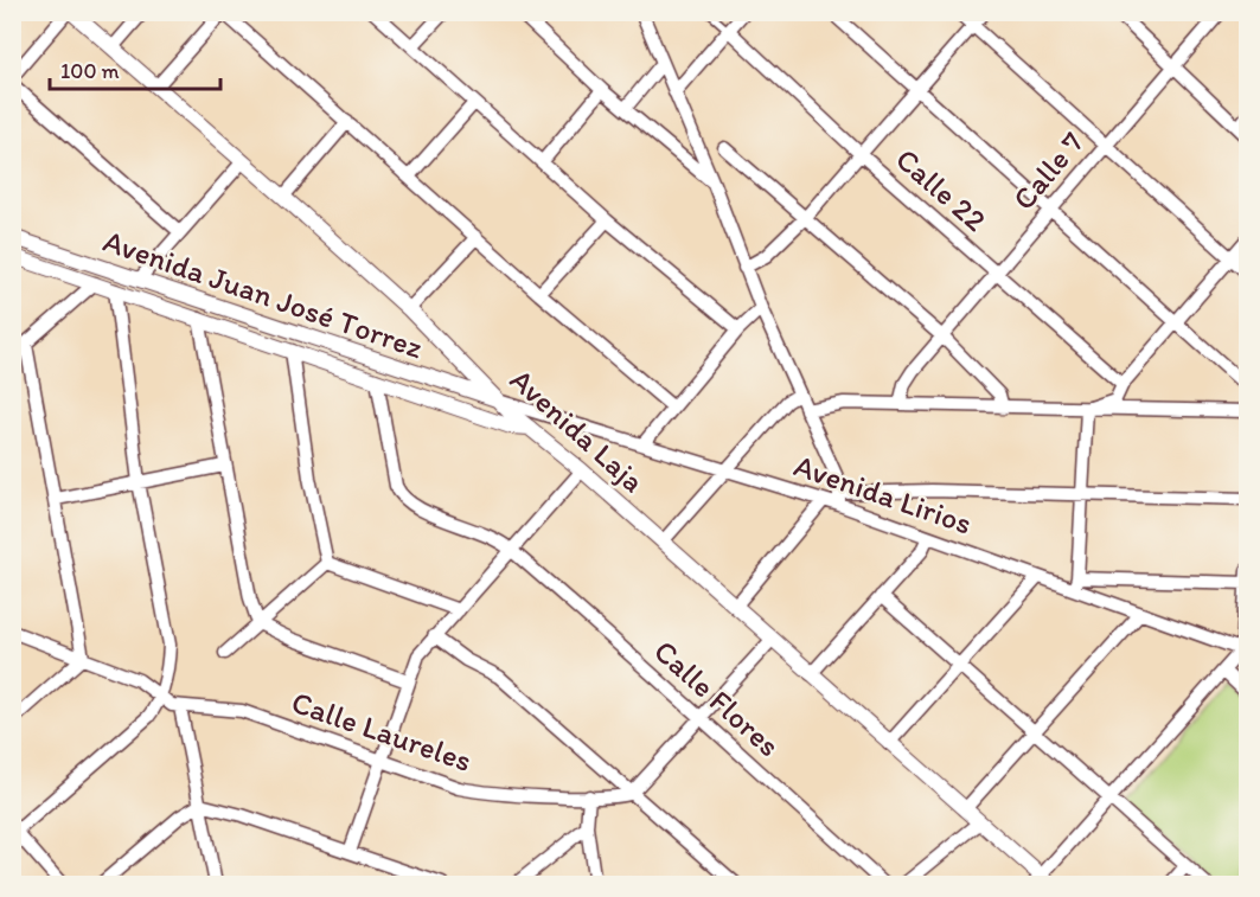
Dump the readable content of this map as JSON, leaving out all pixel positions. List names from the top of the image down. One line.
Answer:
{"streets":{"street":["Calle 7","Calle 22","Avenida Juan José Torrez","Avenida Laja","Avenida Lirios","Calle Flores","Calle Laureles"]},"crossings":[["Calle 7","Calle 22"],["Avenida Juan José Torrez","Avenida Laja"],["Avenida Juan José Torrez","Avenida Lirios"],["Avenida Laja","Avenida Lirios"]],"scale_bar":"100 m"}
